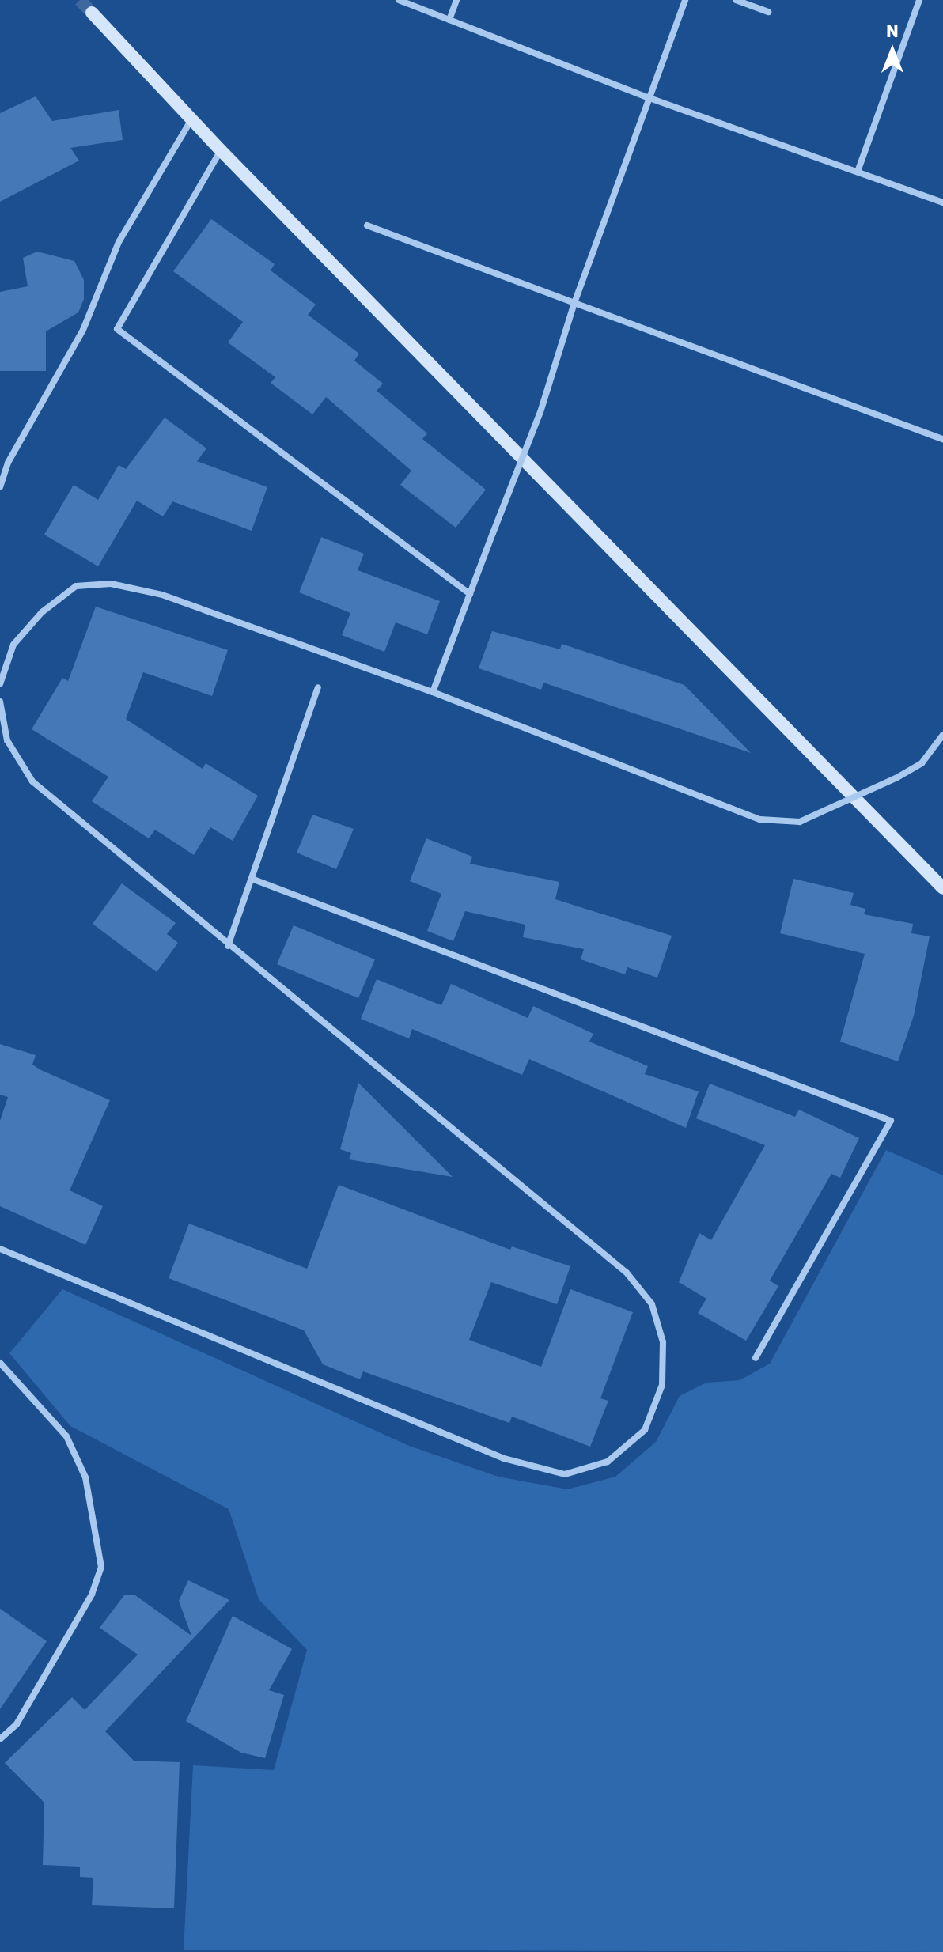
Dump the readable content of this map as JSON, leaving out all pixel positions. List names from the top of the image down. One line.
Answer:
{"north":"top"}
